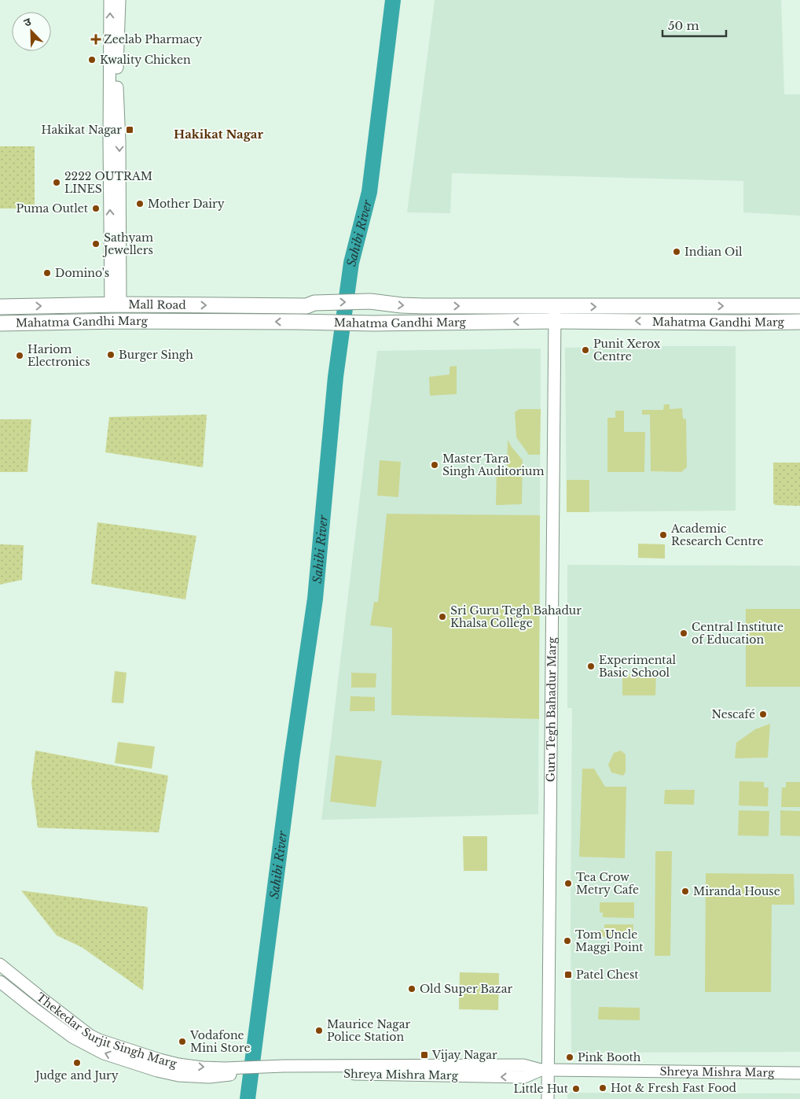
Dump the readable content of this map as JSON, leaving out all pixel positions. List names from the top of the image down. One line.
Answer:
{"streets":{"main road":["Mall Road","Mahatma Gandhi Marg"],"street":["Guru Tegh Bahadur Marg","Thekedar Surjit Singh Marg","Shreya Mishra Marg"]},"crossings":[["Mall Road","Mahatma Gandhi Marg"],["Mahatma Gandhi Marg","Guru Tegh Bahadur Marg"],["Guru Tegh Bahadur Marg","Shreya Mishra Marg"],["Thekedar Surjit Singh Marg","Shreya Mishra Marg"]],"one_way":["Mall Road"],"districts":["Hakikat Nagar"],"water":["Sahibi River"],"places":{"health":["Zeelab Pharmacy"],"other":["Kwality Chicken","2222 OUTRAM LINES","Mother Dairy","Puma Outlet","Sathyam Jewellers","Indian Oil","Domino's","Punit Xerox Centre","Burger Singh","Hariom Electronics","Master Tara Singh Auditorium","Academic Research Centre","Sri Guru Tegh Bahadur Khalsa College","Central Institute of Education","Experimental Basic School","Nescafé","Tea Crow Metry Cafe","Miranda House","Tom Uncle Maggi Point","Old Super Bazar","Maurice Nagar Police Station","Vodafone Mini Store","Pink Booth","Judge and Jury","Hot & Fresh Fast Food","Little Hut"],"transit":["Hakikat Nagar","Patel Chest","Vijay Nagar"]},"scale_bar":"50 m","north":"top left"}
